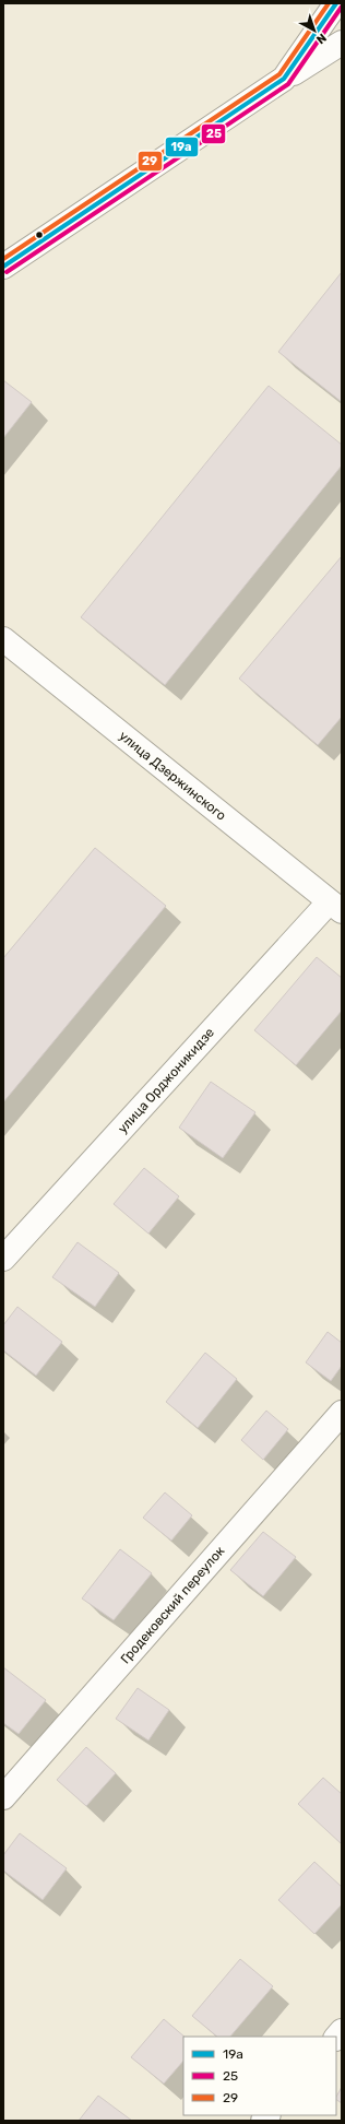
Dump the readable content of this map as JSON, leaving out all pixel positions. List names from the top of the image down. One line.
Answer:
{"streets":{"main road":["улица Дзержинского","улица Орджоникидзе","Гродековский переулок"]},"crossings":[["улица Дзержинского","улица Орджоникидзе"]],"lines":["transit line 19а","transit line 29","transit line 25"],"legend":["19а","25","29"],"north":"bottom right"}
